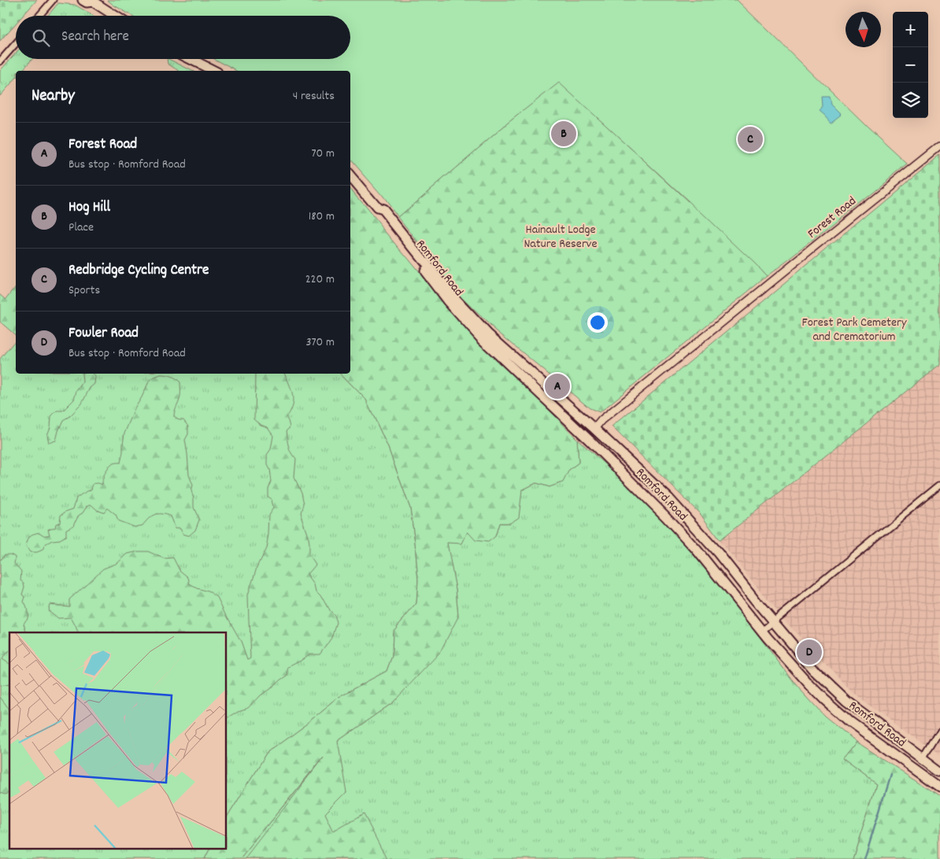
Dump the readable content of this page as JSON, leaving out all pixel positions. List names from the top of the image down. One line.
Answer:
{"streets":{"main road":["Romford Road"],"street":["Forest Road"]},"crossings":[["Forest Road","Romford Road"]],"parks":["Hainault Lodge Nature Reserve","Forest Park Cemetery and Crematorium"],"north":"bottom","page":{"map_buttons":["+","−"],"search":"Search here","heading":["Nearby","4 results"],"pins":["B","C","A","D"],"list":[{"mark":"A","name":"Forest Road","note":"Bus stop · Romford Road","value":"70 m"},{"mark":"B","name":"Hog Hill","note":"Place","value":"180 m"},{"mark":"C","name":"Redbridge Cycling Centre","note":"Sports","value":"220 m"},{"mark":"D","name":"Fowler Road","note":"Bus stop · Romford Road","value":"370 m"}]}}
